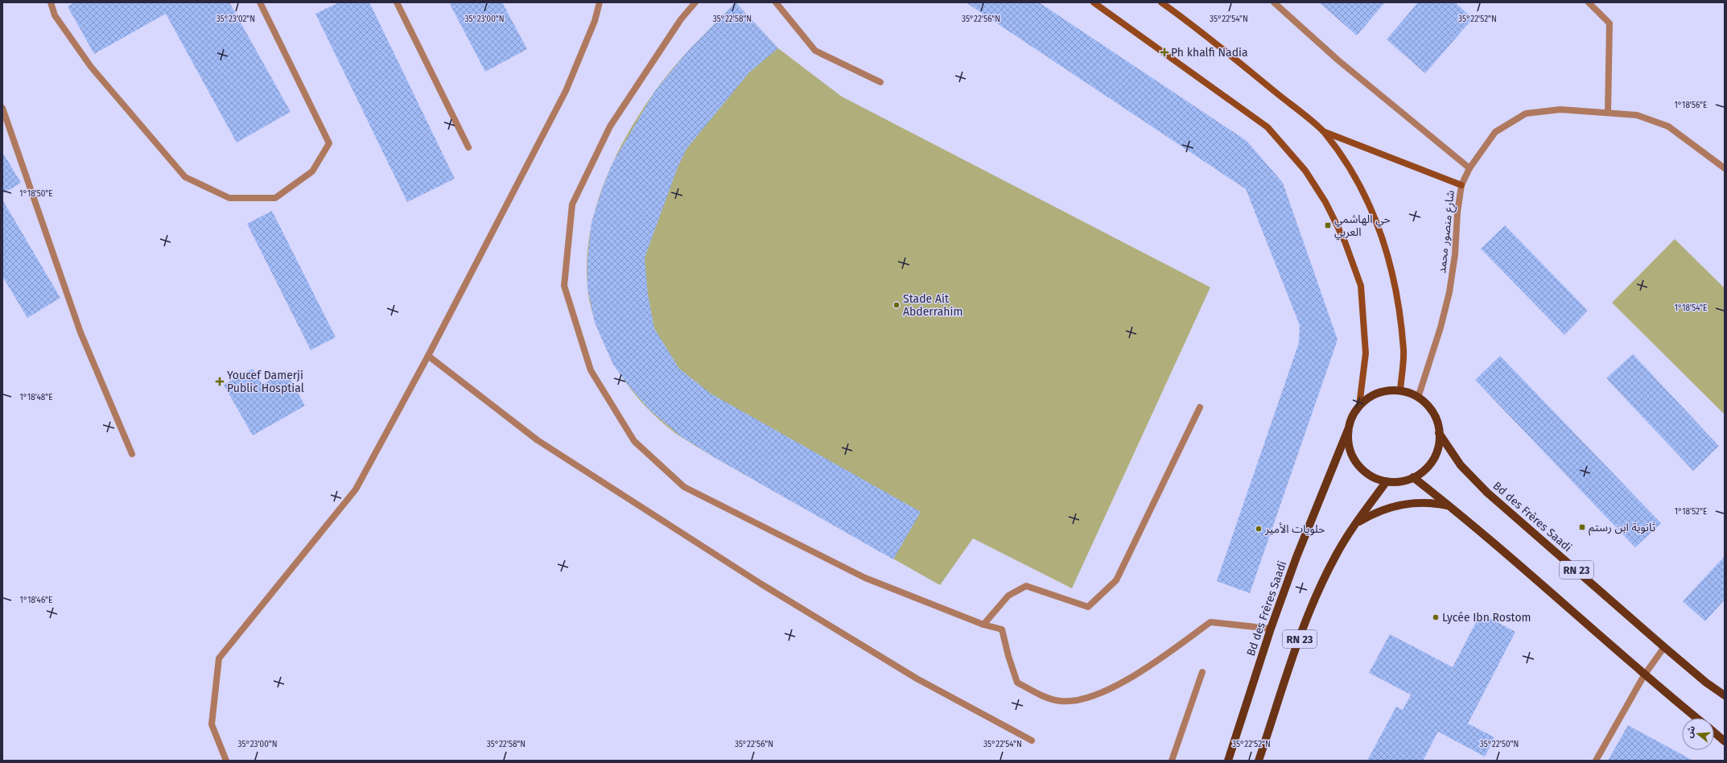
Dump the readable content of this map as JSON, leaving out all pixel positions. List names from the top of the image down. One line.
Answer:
{"streets":{"main road":["Bd des Frères Saadi","RN 23"],"street":["شارع منصور محمد"]},"crossings":[["شارع منصور محمد","Bd des Frères Saadi"],["شارع منصور محمد","RN 23"],["Bd des Frères Saadi","RN 23"]],"places":{"health":["Ph khalfi Nadia","Youcef Damerji Public Hosptial"],"transit":["حي الهاشمي العربي","ثانوية ابن رستم"],"other":["Stade Ait Abderrahim","حلويات الأمير","Lycée Ibn Rostom"]},"north":"left","coordinates":["35°23'02\"N","35°23'00\"N","35°22'58\"N","35°22'56\"N","35°22'54\"N","35°22'52\"N","1°18'56\"E","1°18'50\"E","1°18'54\"E","1°18'48\"E","1°18'52\"E","1°18'46\"E","35°22'50\"N"]}
